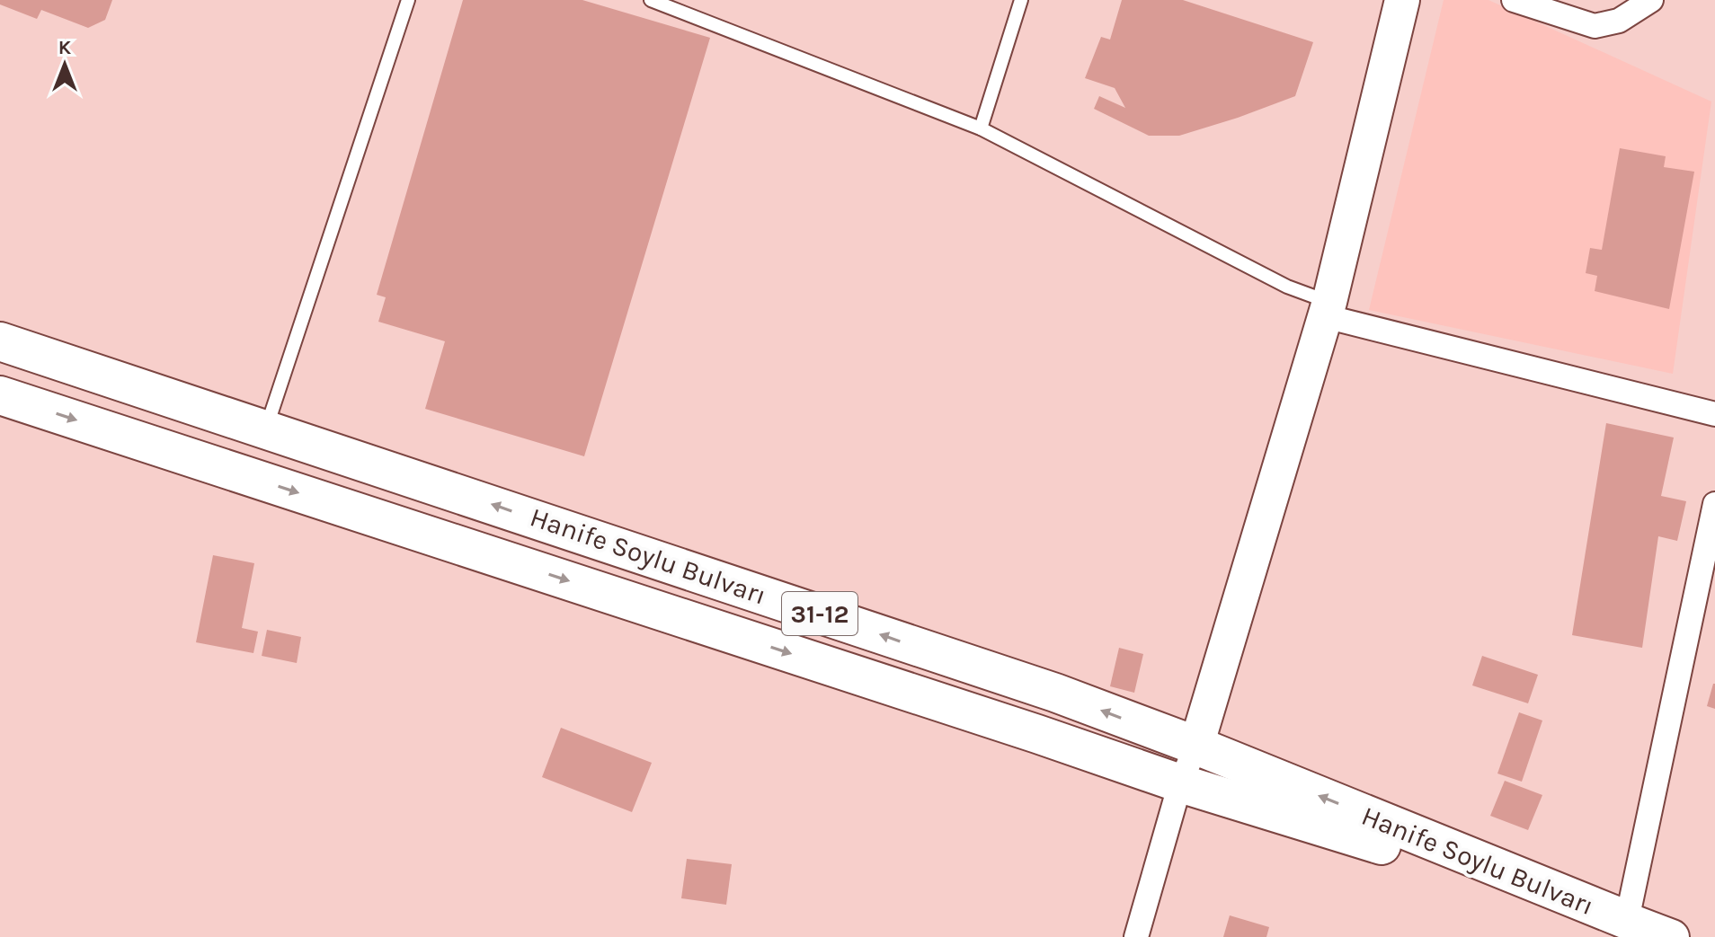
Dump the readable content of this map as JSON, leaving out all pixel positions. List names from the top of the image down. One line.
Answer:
{"streets":{"main road":["Hanife Soylu Bulvarı","31-12"]},"crossings":[["Hanife Soylu Bulvarı","31-12"]],"north":"top"}
